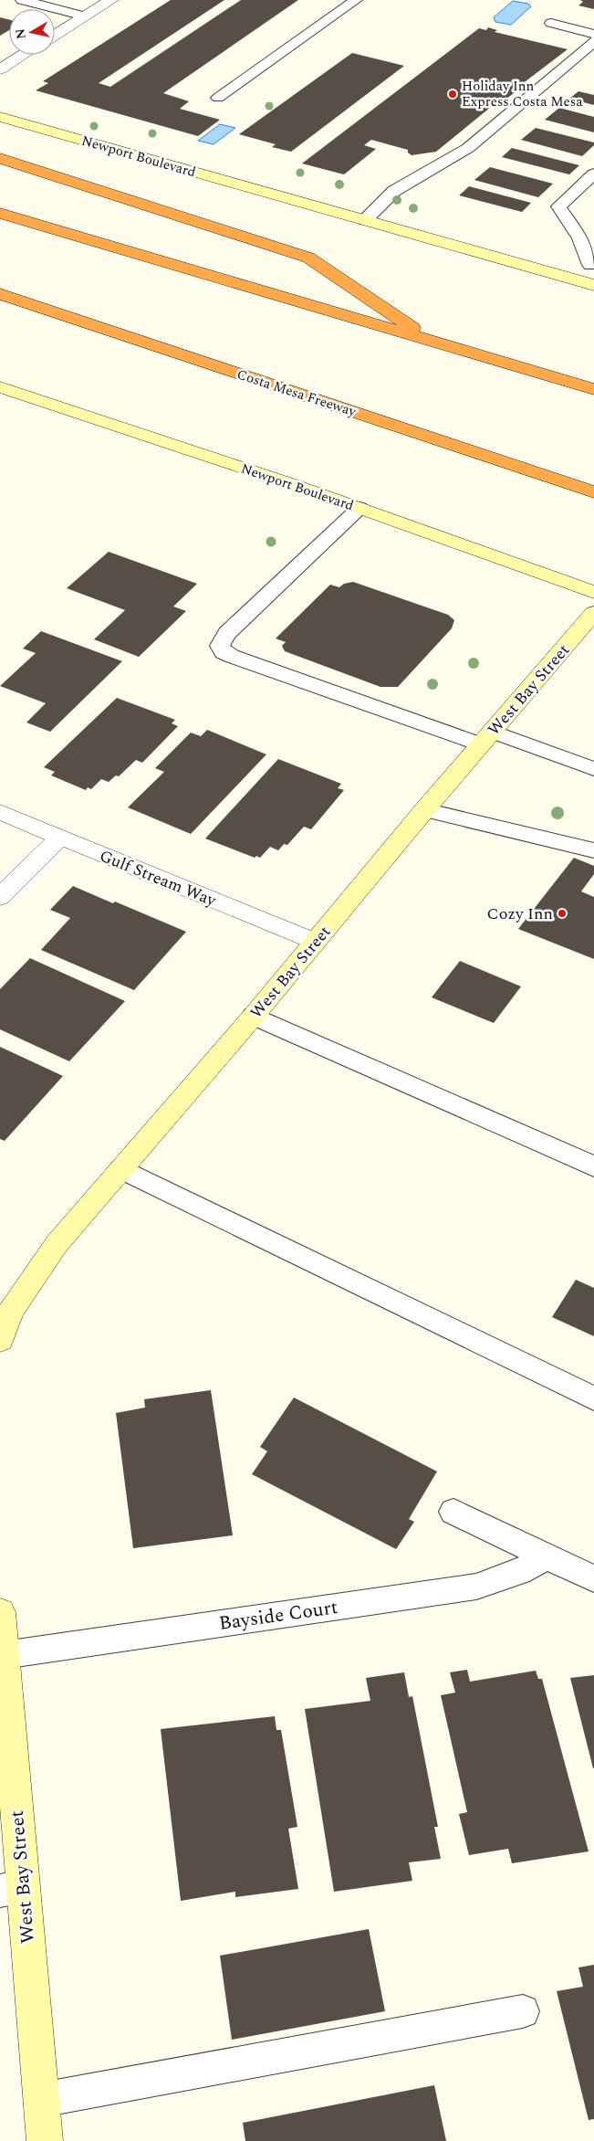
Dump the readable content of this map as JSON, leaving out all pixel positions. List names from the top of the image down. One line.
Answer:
{"streets":{"highway":["Costa Mesa Freeway"],"main road":["Newport Boulevard","West Bay Street"],"street":["Gulf Stream Way"],"lane":["Bayside Court"]},"crossings":[["West Bay Street","Gulf Stream Way"],["West Bay Street","Bayside Court"]],"places":["Holiday Inn Express Costa Mesa","Cozy Inn"],"north":"left"}
